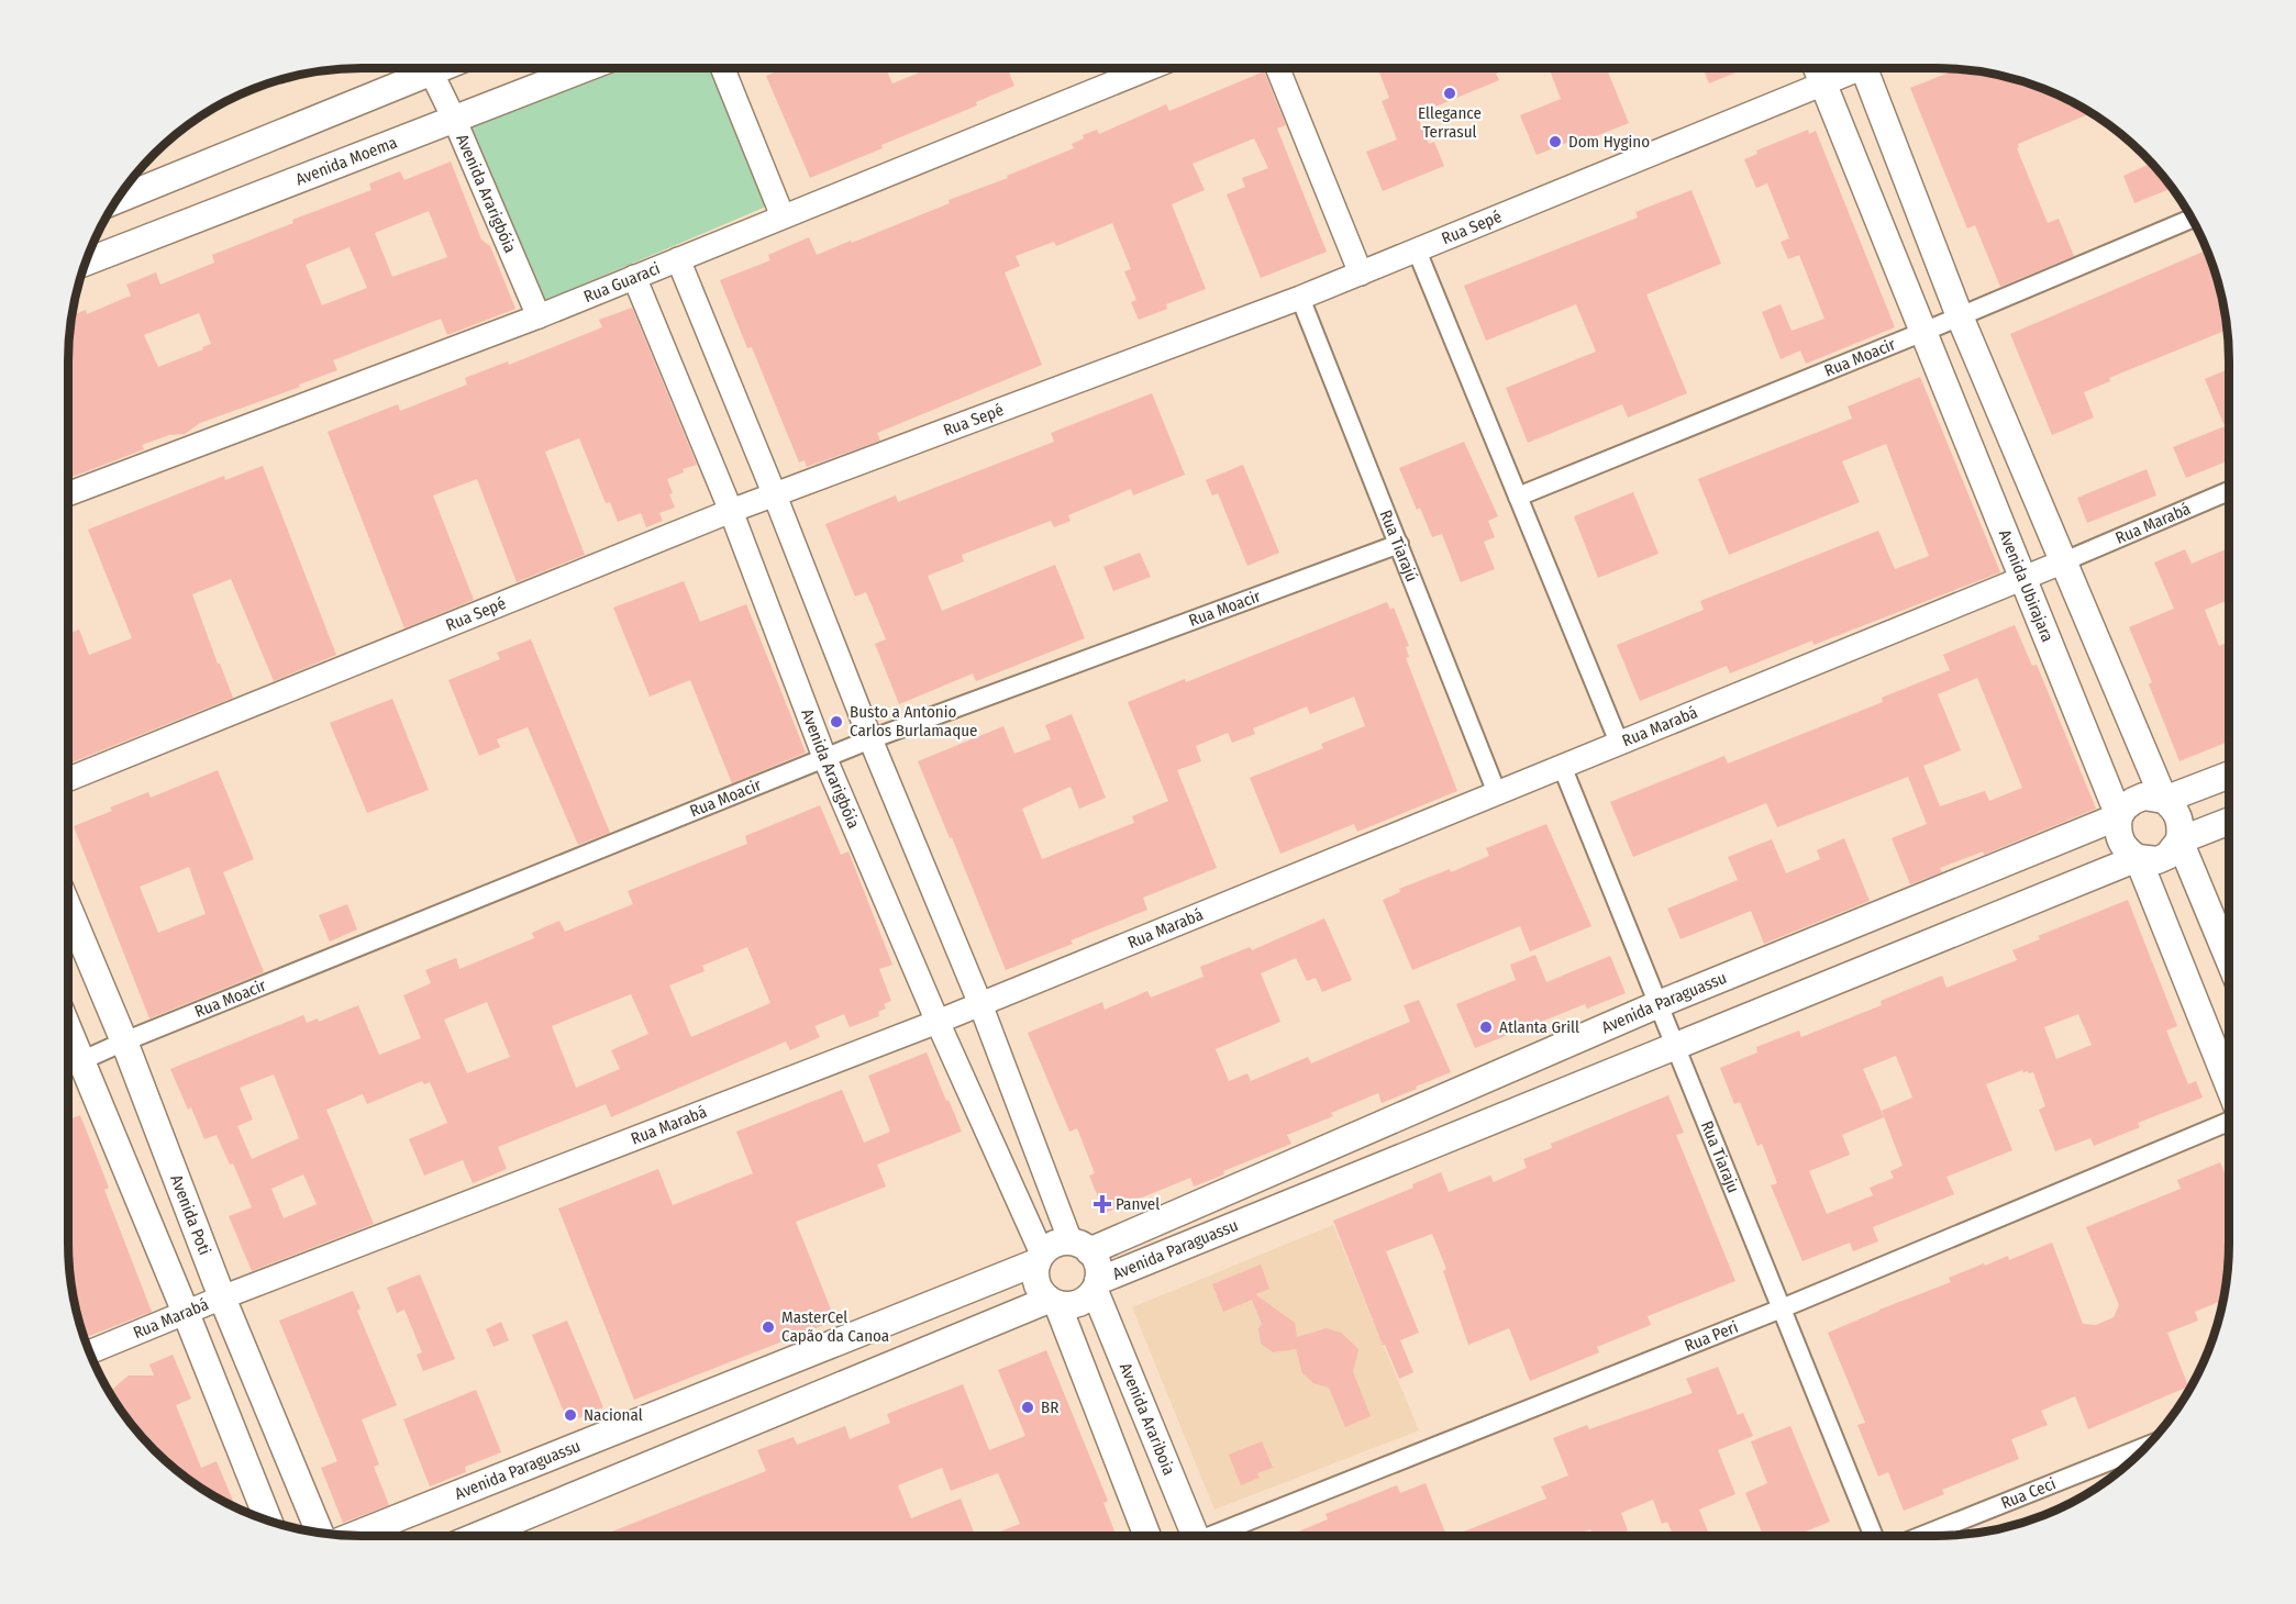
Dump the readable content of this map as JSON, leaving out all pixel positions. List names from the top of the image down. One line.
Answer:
{"streets":{"main road":["Avenida Moema","Avenida Ubirajara","Avenida Paraguassu","Avenida Poti","Avenida Arariboia"],"street":["Avenida Ararigbóia","Rua Sepé","Rua Guaraci","Rua Moacir","Rua Marabá","Rua Tiarajú","Rua Tiaraju","Rua Peri","Rua Ceci"]},"crossings":[["Avenida Moema","Avenida Ararigbóia"],["Avenida Ararigbóia","Rua Sepé"],["Avenida Ararigbóia","Rua Guaraci"],["Avenida Ararigbóia","Rua Moacir"],["Avenida Ararigbóia","Rua Marabá"],["Avenida Ararigbóia","Avenida Paraguassu"],["Avenida Ararigbóia","Avenida Arariboia"],["Rua Sepé","Rua Tiarajú"],["Rua Sepé","Avenida Ubirajara"],["Rua Moacir","Rua Tiarajú"],["Rua Moacir","Avenida Ubirajara"],["Rua Moacir","Avenida Poti"],["Rua Marabá","Rua Tiarajú"],["Rua Marabá","Avenida Ubirajara"],["Rua Marabá","Rua Tiaraju"],["Rua Marabá","Avenida Poti"],["Avenida Ubirajara","Avenida Paraguassu"],["Avenida Paraguassu","Rua Tiaraju"],["Avenida Paraguassu","Avenida Arariboia"],["Rua Tiaraju","Rua Peri"]],"places":{"other":["Ellegance Terrasul","Dom Hygino","Busto a Antonio Carlos Burlamaque","Atlanta Grill","MasterCel Capão da Canoa","BR","Nacional"],"health":["Panvel"]}}
